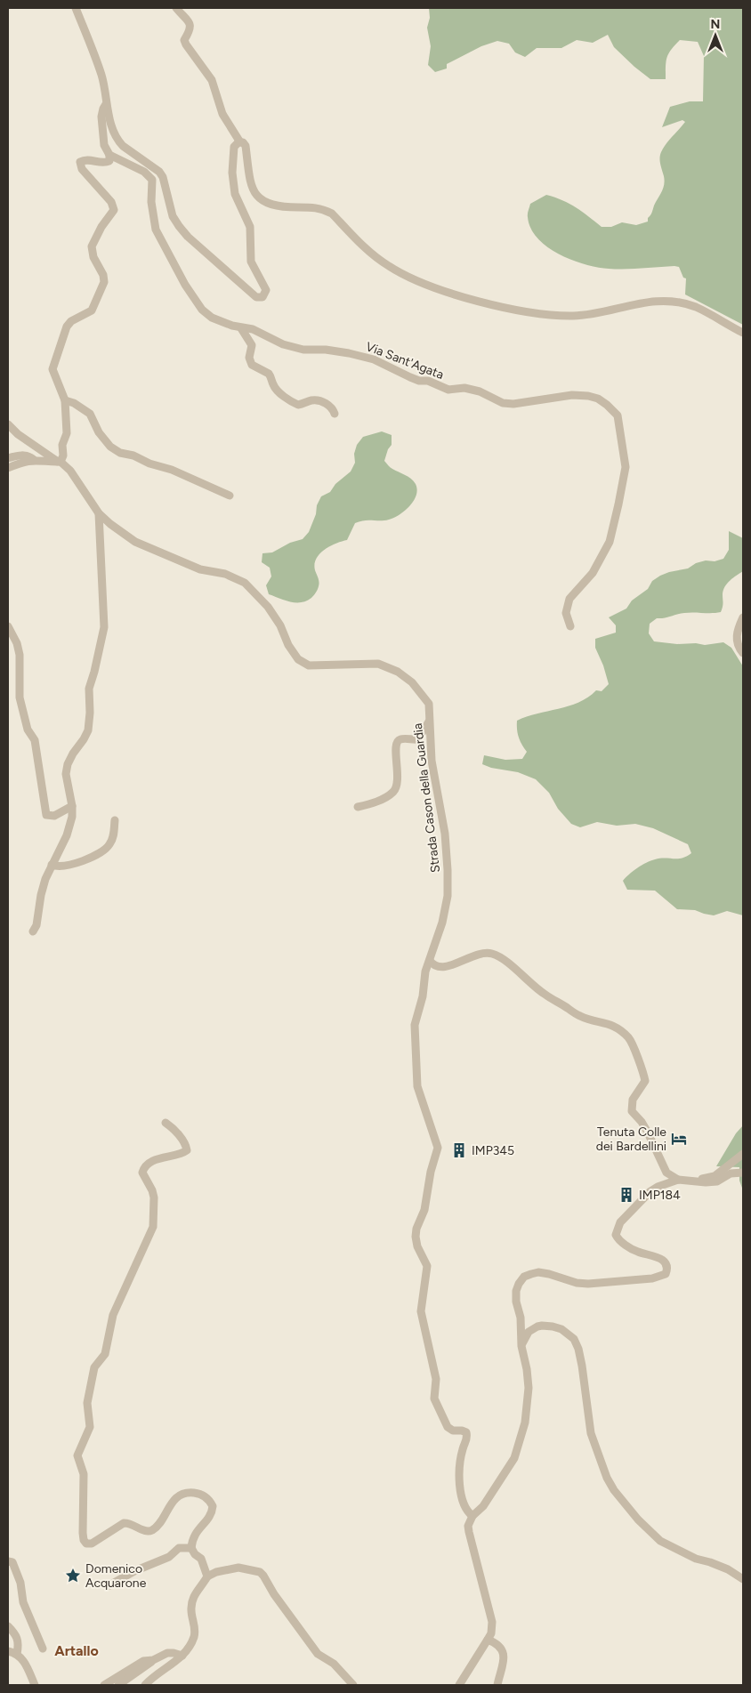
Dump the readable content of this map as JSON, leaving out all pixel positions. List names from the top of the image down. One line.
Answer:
{"streets":{"street":["Via Sant'Agata","Strada Cason della Guardia"]},"districts":["Artallo"],"places":{"hotel":["Tenuta Colle dei Bardellini"],"building":["IMP345","IMP184"],"place":["Domenico Acquarone"]},"north":"top"}
